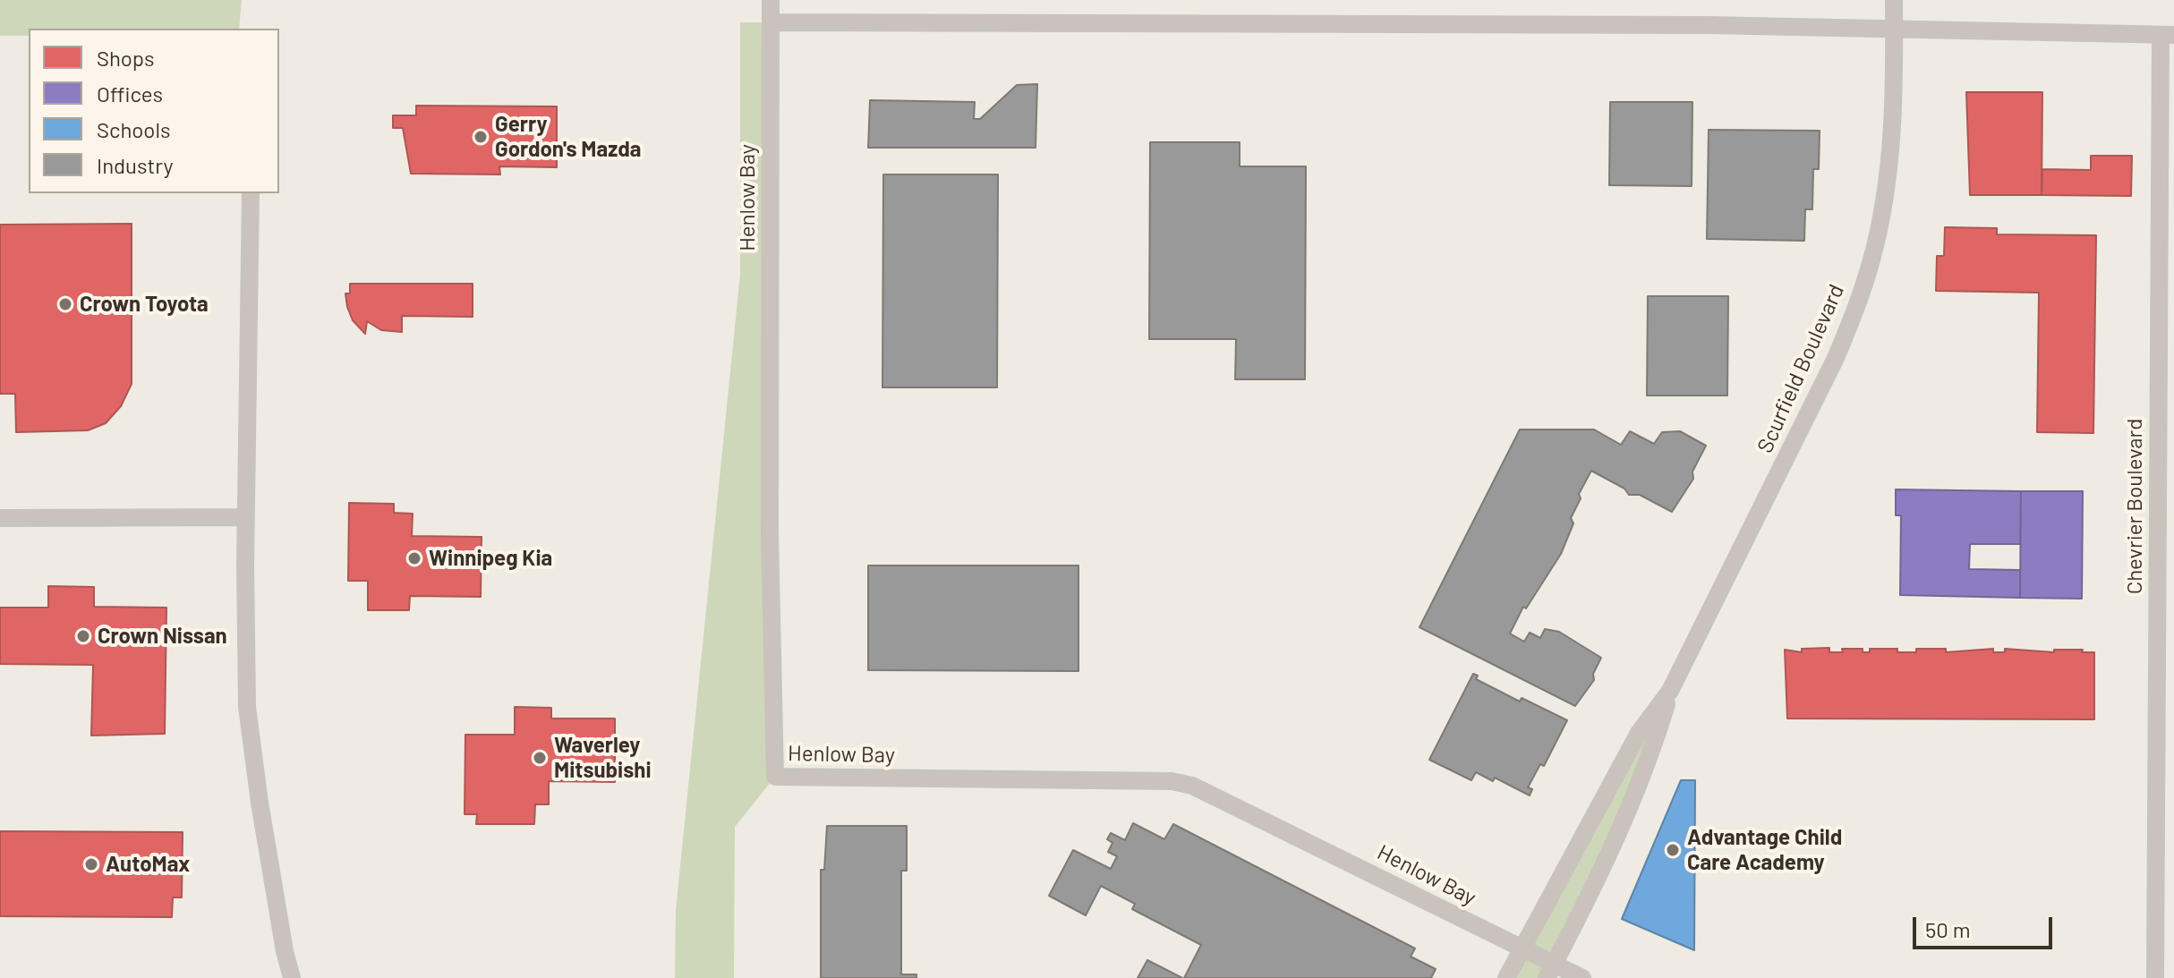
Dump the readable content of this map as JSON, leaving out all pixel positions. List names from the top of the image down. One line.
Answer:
{"streets":{"street":["Henlow Bay","Scurfield Boulevard","Chevrier Boulevard"]},"crossings":[["Henlow Bay","Scurfield Boulevard"]],"places":["Gerry Gordon's Mazda","Crown Toyota","Winnipeg Kia","Crown Nissan","Waverley Mitsubishi","Advantage Child Care Academy","AutoMax"],"legend":["Shops","Offices","Schools","Industry"],"scale_bar":"50 m"}
